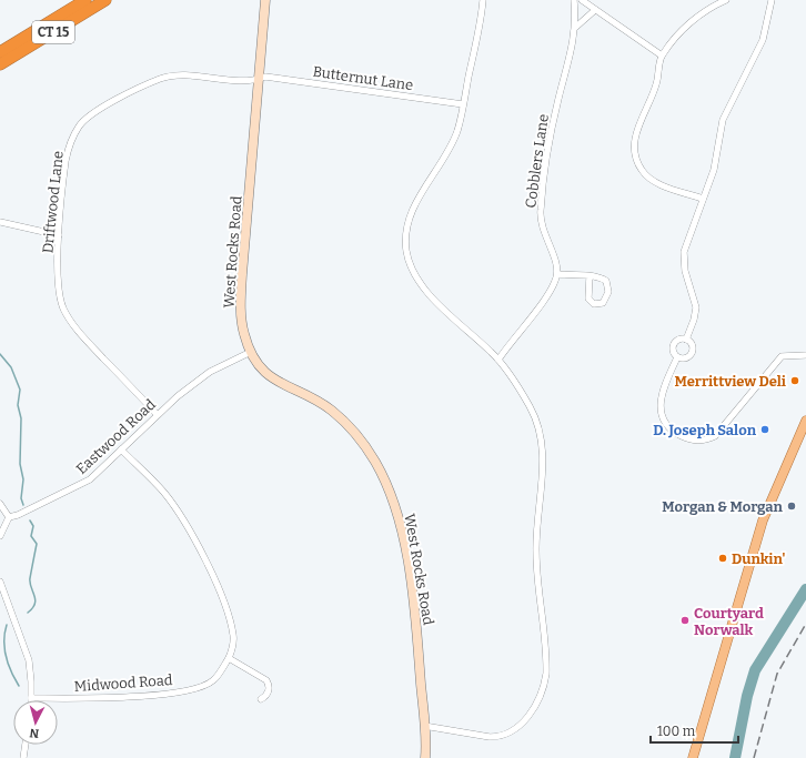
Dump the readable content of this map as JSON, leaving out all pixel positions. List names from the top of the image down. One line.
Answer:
{"streets":{"highway":["CT 15"],"main road":["West Rocks Road"],"street":["Butternut Lane","Cobblers Lane","Driftwood Lane","Eastwood Road","Midwood Road"]},"crossings":[["Butternut Lane","Driftwood Lane"],["Butternut Lane","West Rocks Road"],["Driftwood Lane","West Rocks Road"],["Driftwood Lane","Eastwood Road"],["West Rocks Road","Eastwood Road"]],"places":["Merrittview Deli","D. Joseph Salon","Morgan & Morgan","Dunkin'","Courtyard Norwalk"],"scale_bar":"100 m","north":"bottom"}
